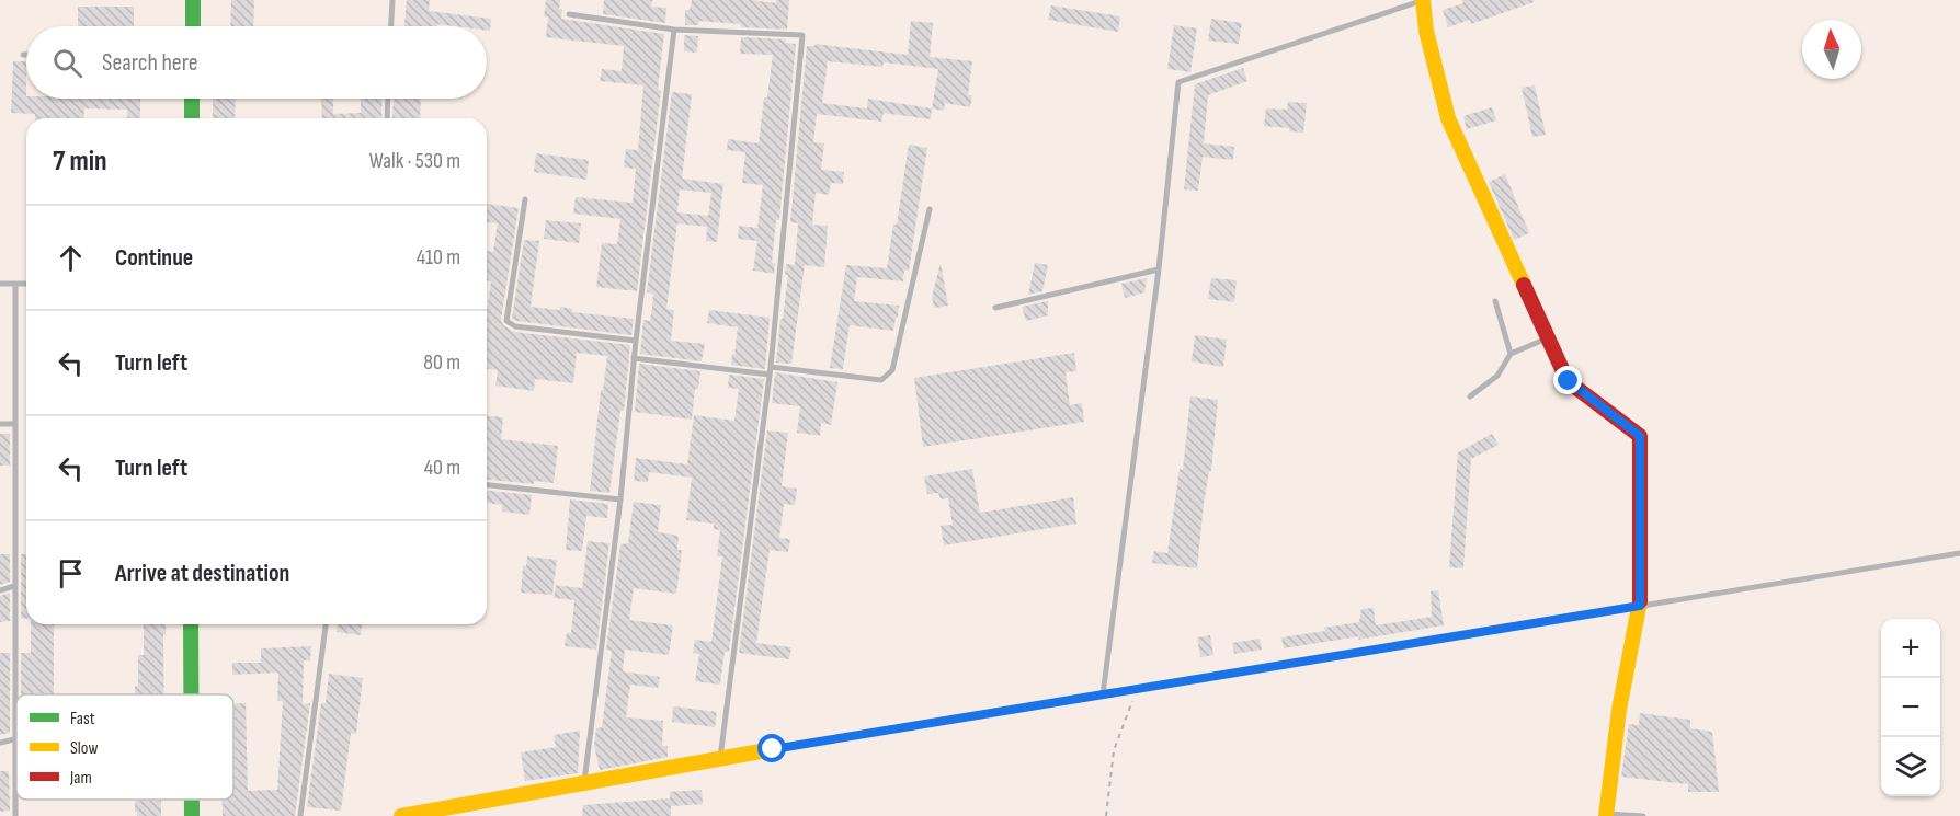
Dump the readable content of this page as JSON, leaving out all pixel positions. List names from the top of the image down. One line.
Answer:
{"legend":["Fast","Slow","Jam"],"north":"top","page":{"search":"Search here","heading":["7 min","Walk · 530 m"],"list":[["Continue","410 m"],["Turn left","80 m"],["Turn left","40 m"],"Arrive at destination"],"map_buttons":["+","−"]}}
